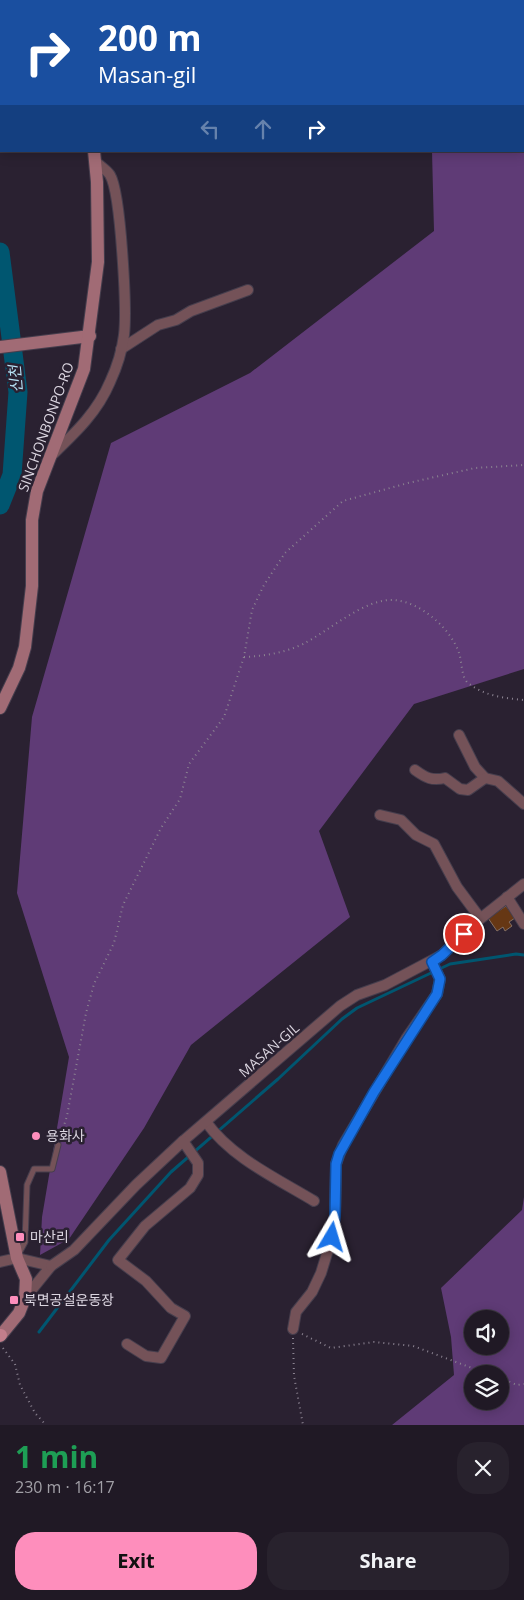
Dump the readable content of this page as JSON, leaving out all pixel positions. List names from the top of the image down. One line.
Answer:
{"streets":{"main road":["SINCHONBONPO-RO"],"street":["MASAN-GIL"]},"water":["신천"],"places":{"other":["용화사"],"transit":["마산리","북면공설운동장"]},"page":{"turn":["200 m","Masan-gil"],"heading":["1 min","230 m · 16:17"],"buttons":["Exit","Share"]}}
